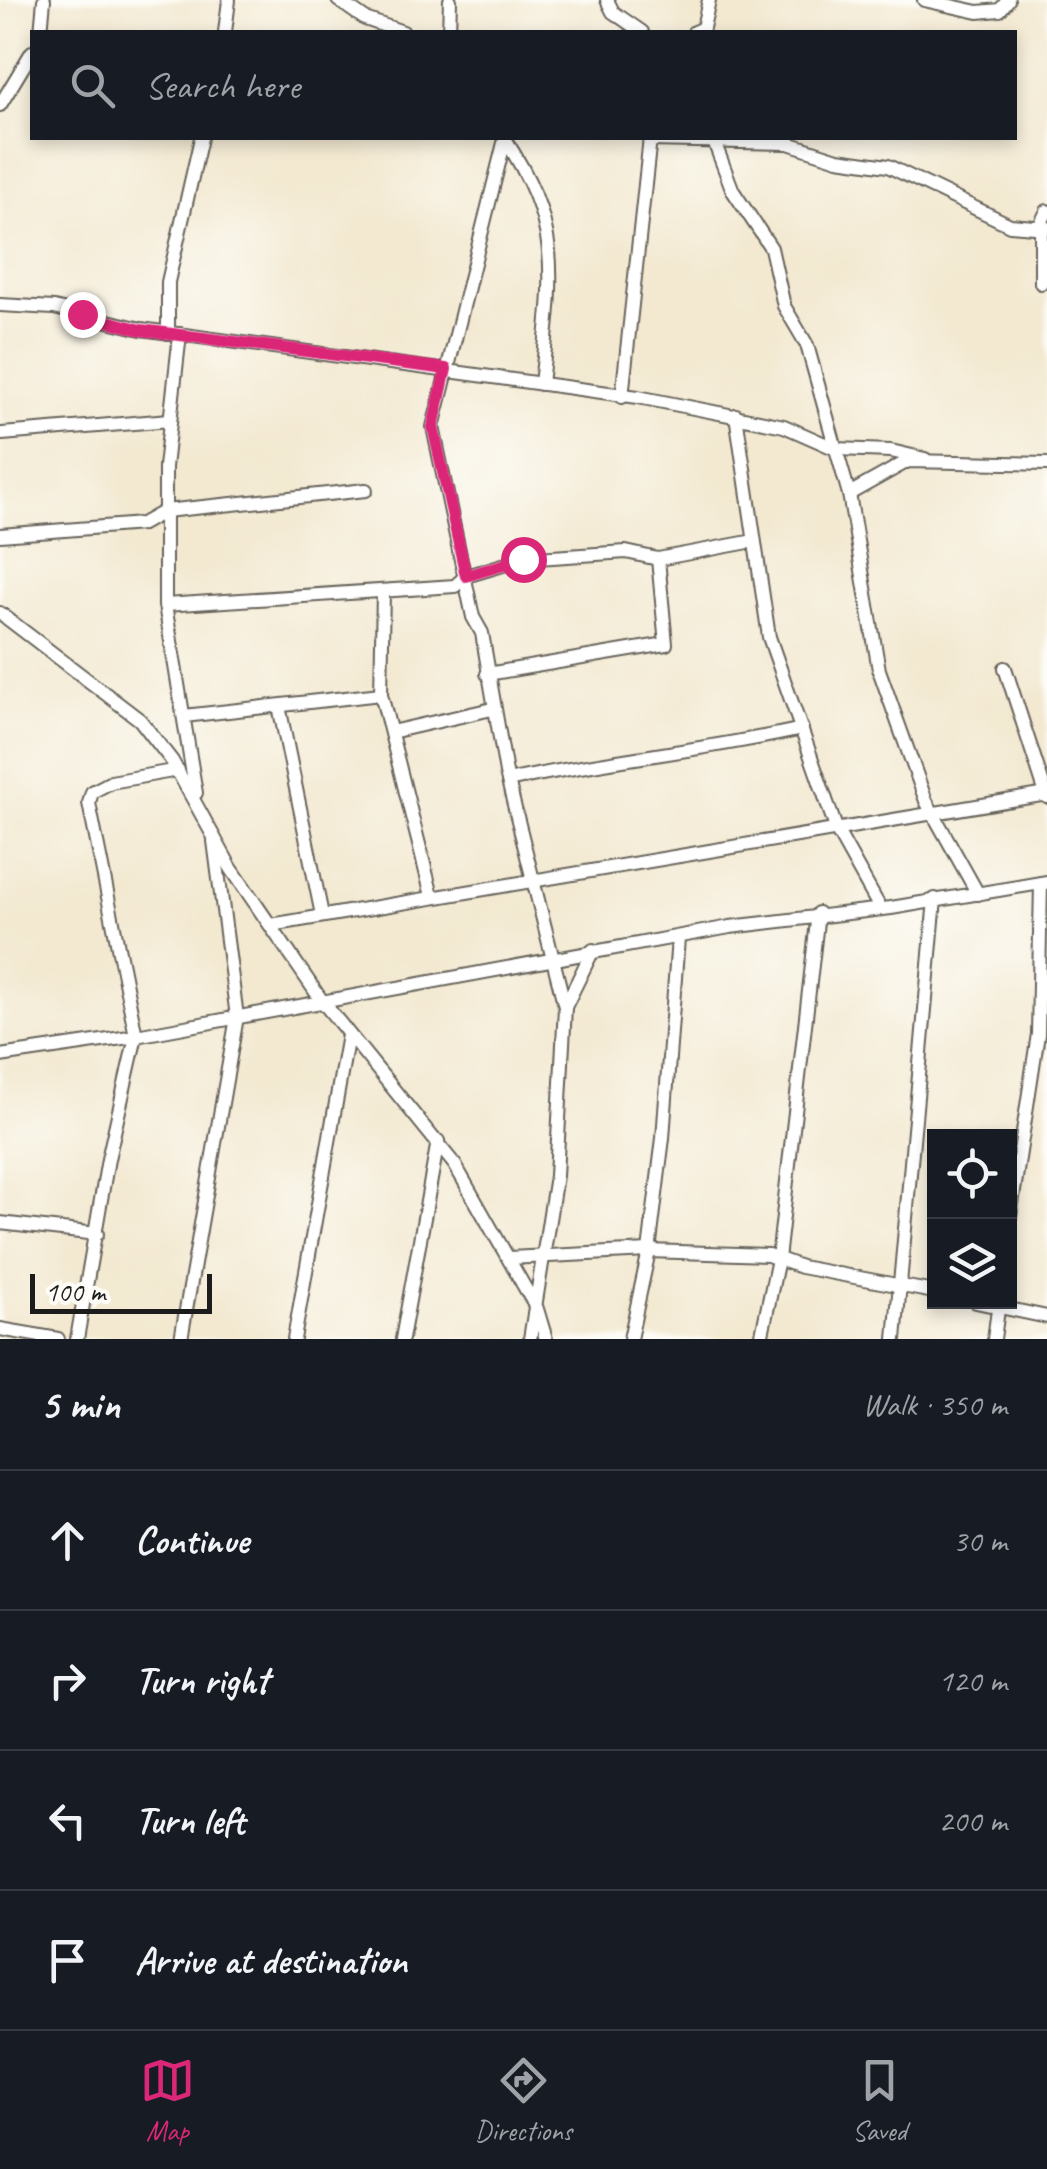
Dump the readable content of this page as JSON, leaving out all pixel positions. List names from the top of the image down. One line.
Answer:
{"scale_bar":"100 m","page":{"search":"Search here","scale":"100 m","heading":["5 min","Walk · 350 m"],"list":[["Continue","30 m"],["Turn right","120 m"],["Turn left","200 m"],"Arrive at destination"],"nav":["Map","Directions","Saved"]}}
